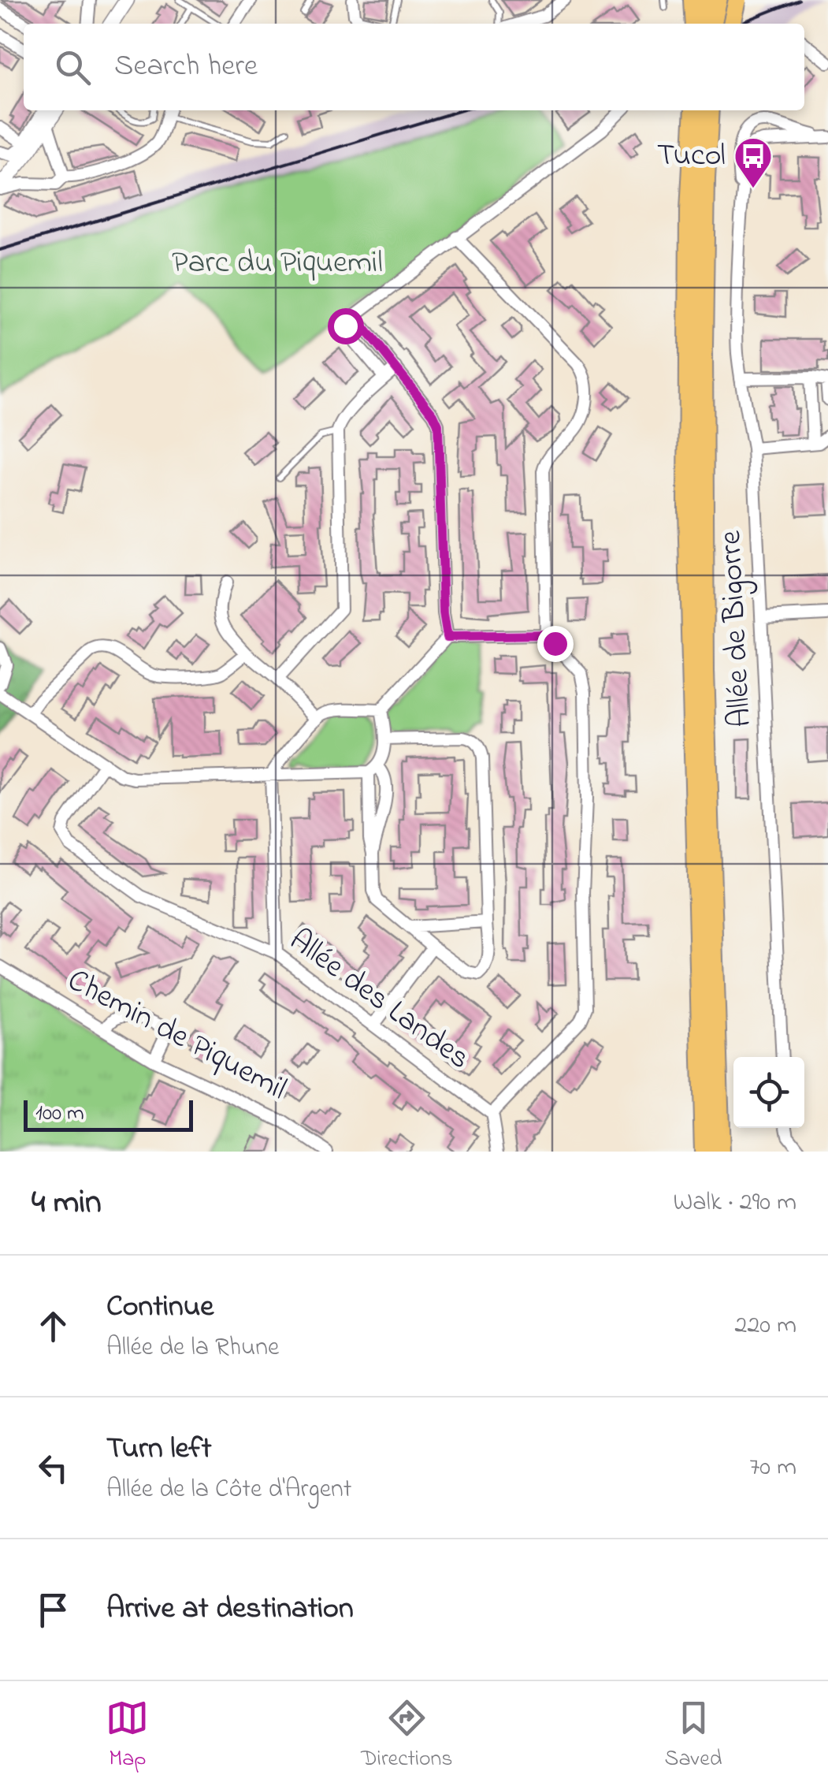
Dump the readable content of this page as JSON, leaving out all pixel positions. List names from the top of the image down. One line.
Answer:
{"streets":{"street":["Allée de Bigorre","Allée des Landes","Chemin de Piquemil"]},"parks":["Parc du Piquemil"],"places":{"bus stop":["Tucol"]},"scale_bar":"100 m","page":{"search":"Search here","scale":"100 m","heading":["4 min","Walk · 290 m"],"list":[["Continue","Allée de la Rhune","220 m"],["Turn left","Allée de la Côte d'Argent","70 m"],"Arrive at destination"],"nav":["Map","Directions","Saved"]}}
